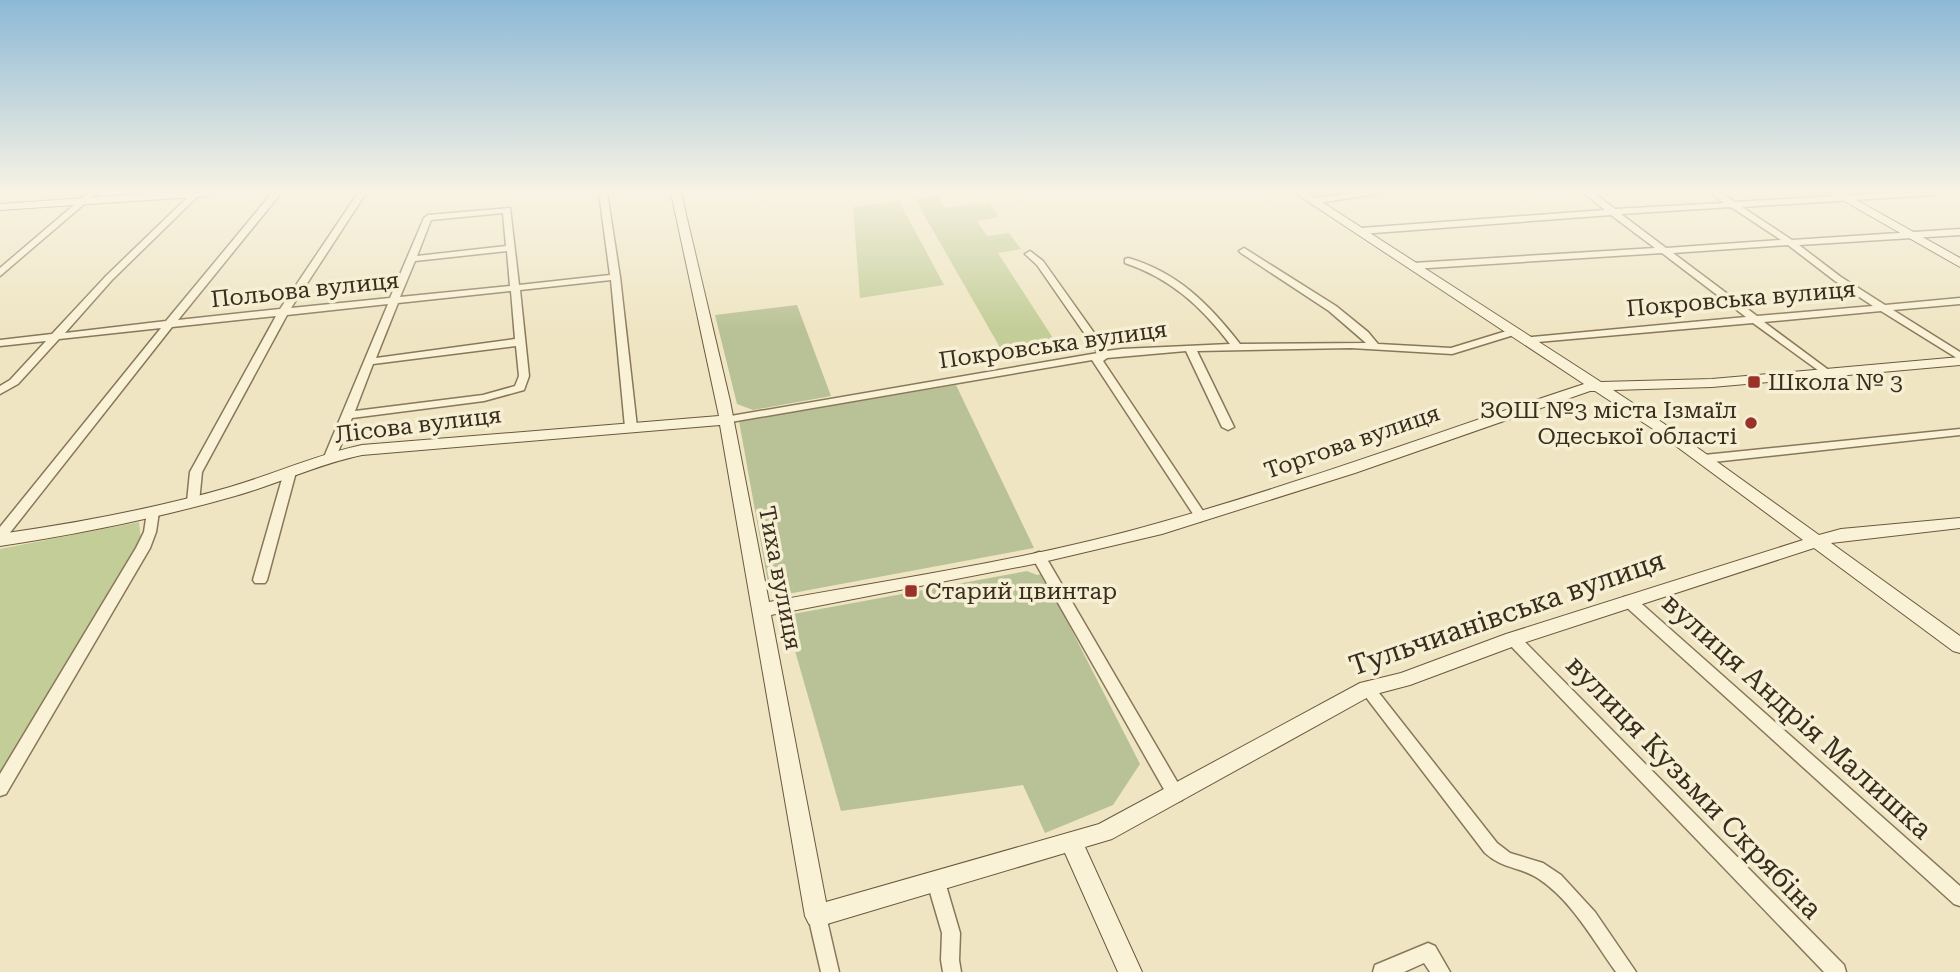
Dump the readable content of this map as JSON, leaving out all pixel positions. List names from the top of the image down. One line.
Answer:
{"streets":{"main road":["Лісова вулиця","Торгова вулиця","Тиха вулиця","Тульчианівська вулиця"],"street":["Польова вулиця","Покровська вулиця","вулиця Андрія Малишка","вулиця Кузьми Скрябіна"]},"crossings":[["Покровська вулиця","Лісова вулиця"],["Покровська вулиця","Тиха вулиця"],["Лісова вулиця","Тиха вулиця"],["Торгова вулиця","Тиха вулиця"],["Тиха вулиця","Тульчианівська вулиця"],["Тульчианівська вулиця","вулиця Андрія Малишка"],["Тульчианівська вулиця","вулиця Кузьми Скрябіна"]],"places":{"transit":["Школа № 3","Старий цвинтар"],"other":["ЗОШ №3 міста Ізмаїл Одеської області"]}}
